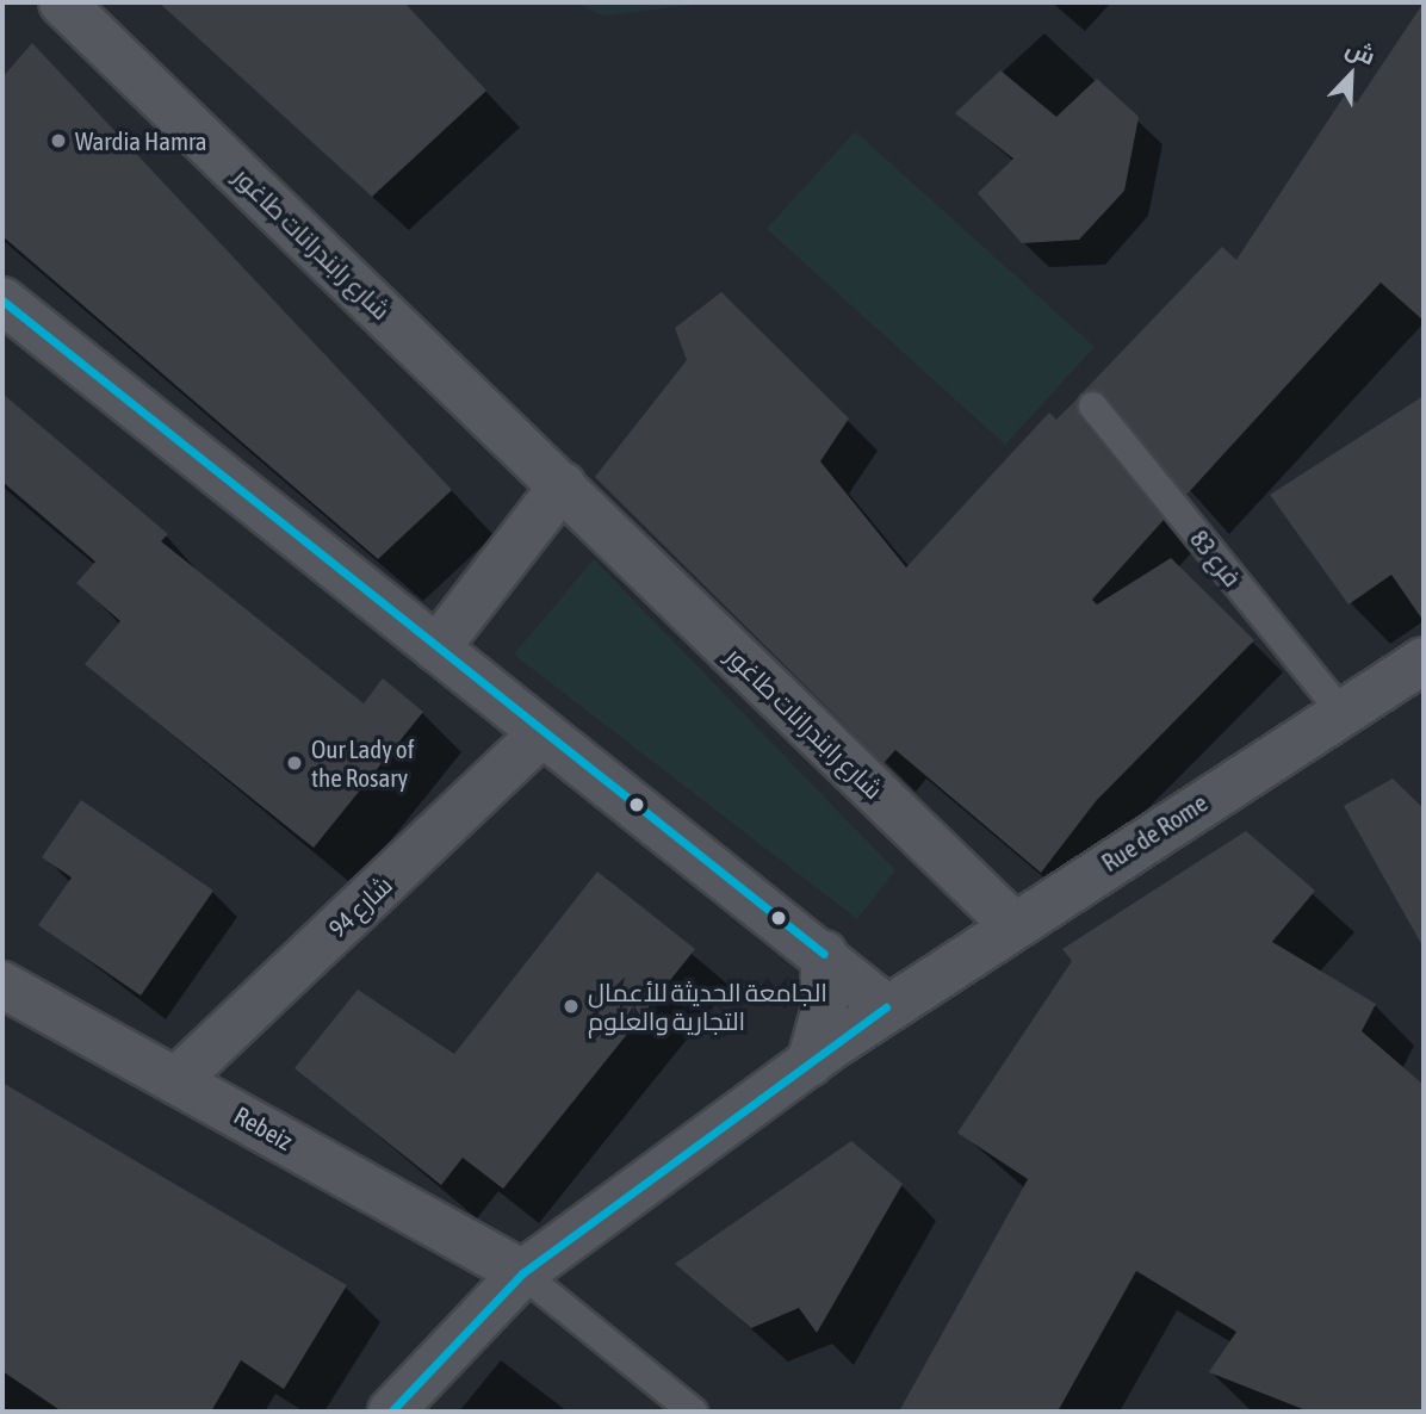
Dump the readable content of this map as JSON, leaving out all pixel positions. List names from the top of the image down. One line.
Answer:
{"streets":{"street":["شارع رابندرانات طاغور","Rue de Rome","شارع 94","Rebeiz"],"lane":["فرع 83"]},"crossings":[["شارع رابندرانات طاغور","Rue de Rome"],["فرع 83","Rue de Rome"],["Rue de Rome","Rebeiz"],["شارع 94","Rebeiz"]],"places":["Wardia Hamra","Our Lady of the Rosary","الجامعة الحديثة للأعمال التجارية والعلوم"],"north":"top right"}
